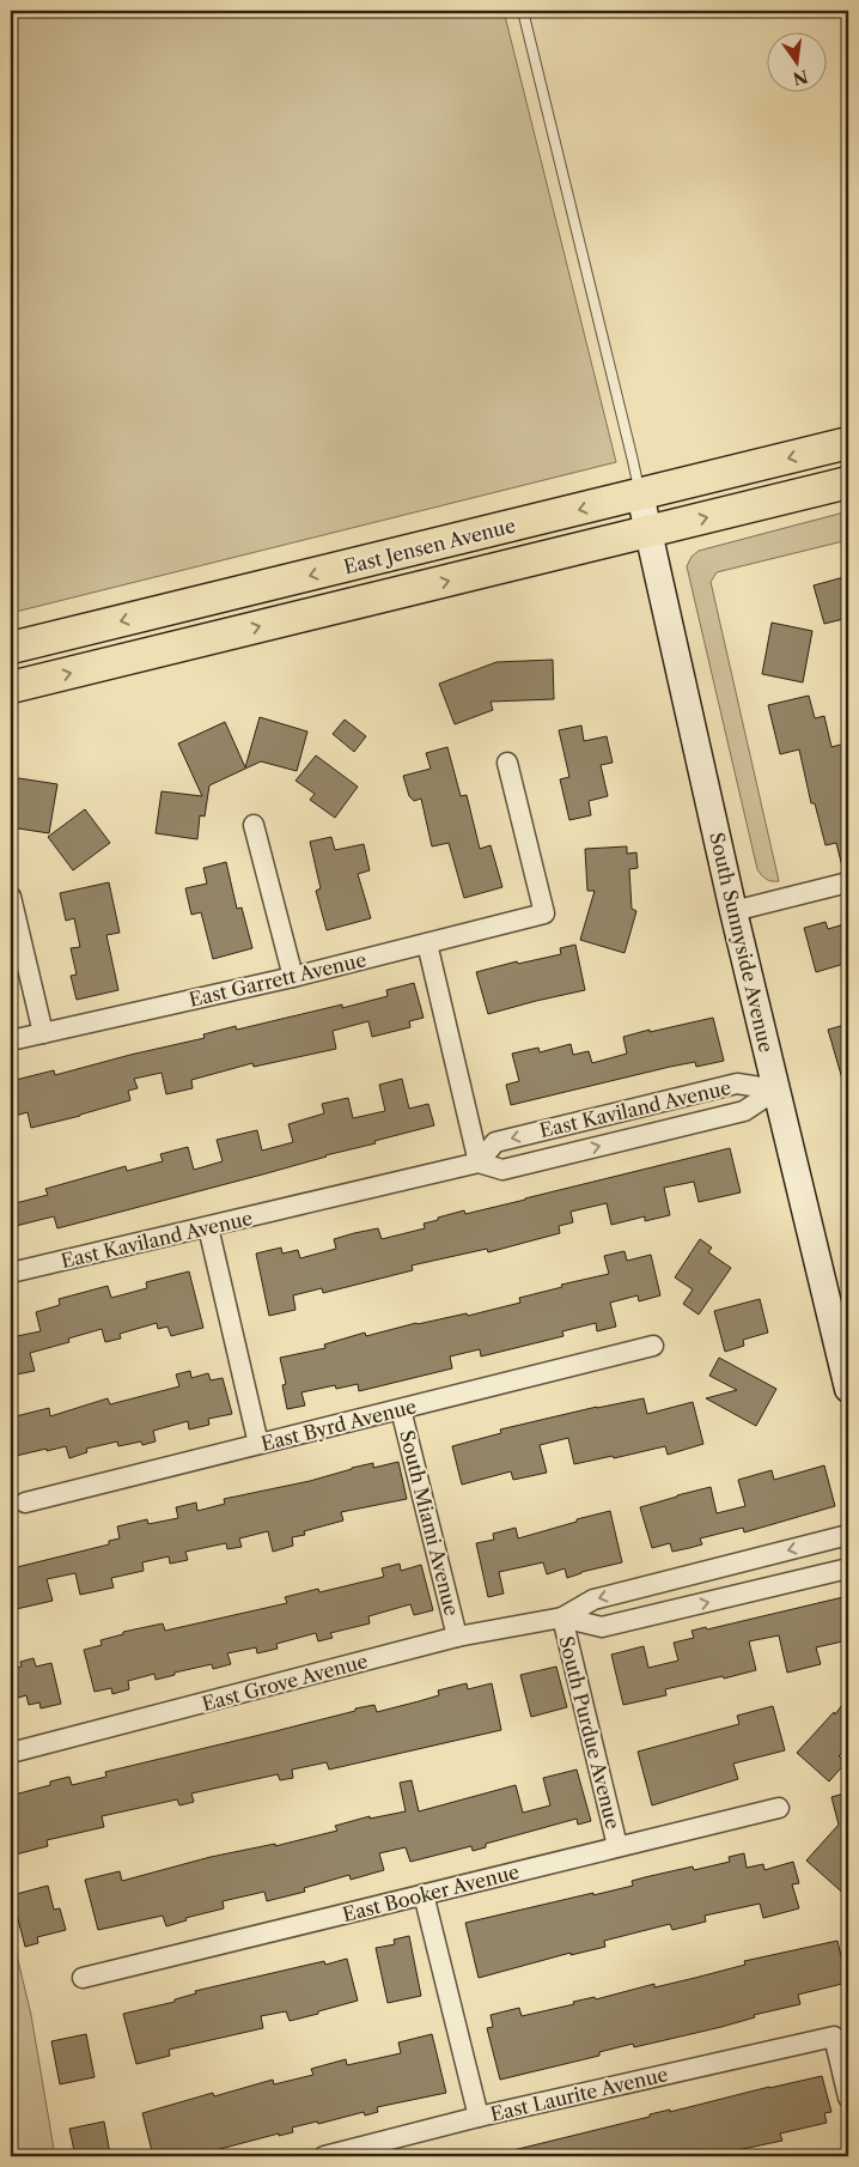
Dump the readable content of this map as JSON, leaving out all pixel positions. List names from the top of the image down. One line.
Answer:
{"streets":{"main road":["East Jensen Avenue"],"street":["South Sunnyside Avenue","East Garrett Avenue","East Kaviland Avenue","East Byrd Avenue","South Miami Avenue","East Grove Avenue","South Purdue Avenue","East Booker Avenue","East Laurite Avenue"]},"crossings":[["East Jensen Avenue","South Sunnyside Avenue"],["South Sunnyside Avenue","East Kaviland Avenue"],["East Byrd Avenue","South Miami Avenue"],["South Miami Avenue","East Grove Avenue"],["East Grove Avenue","South Purdue Avenue"],["South Purdue Avenue","East Booker Avenue"]],"north":"bottom"}
